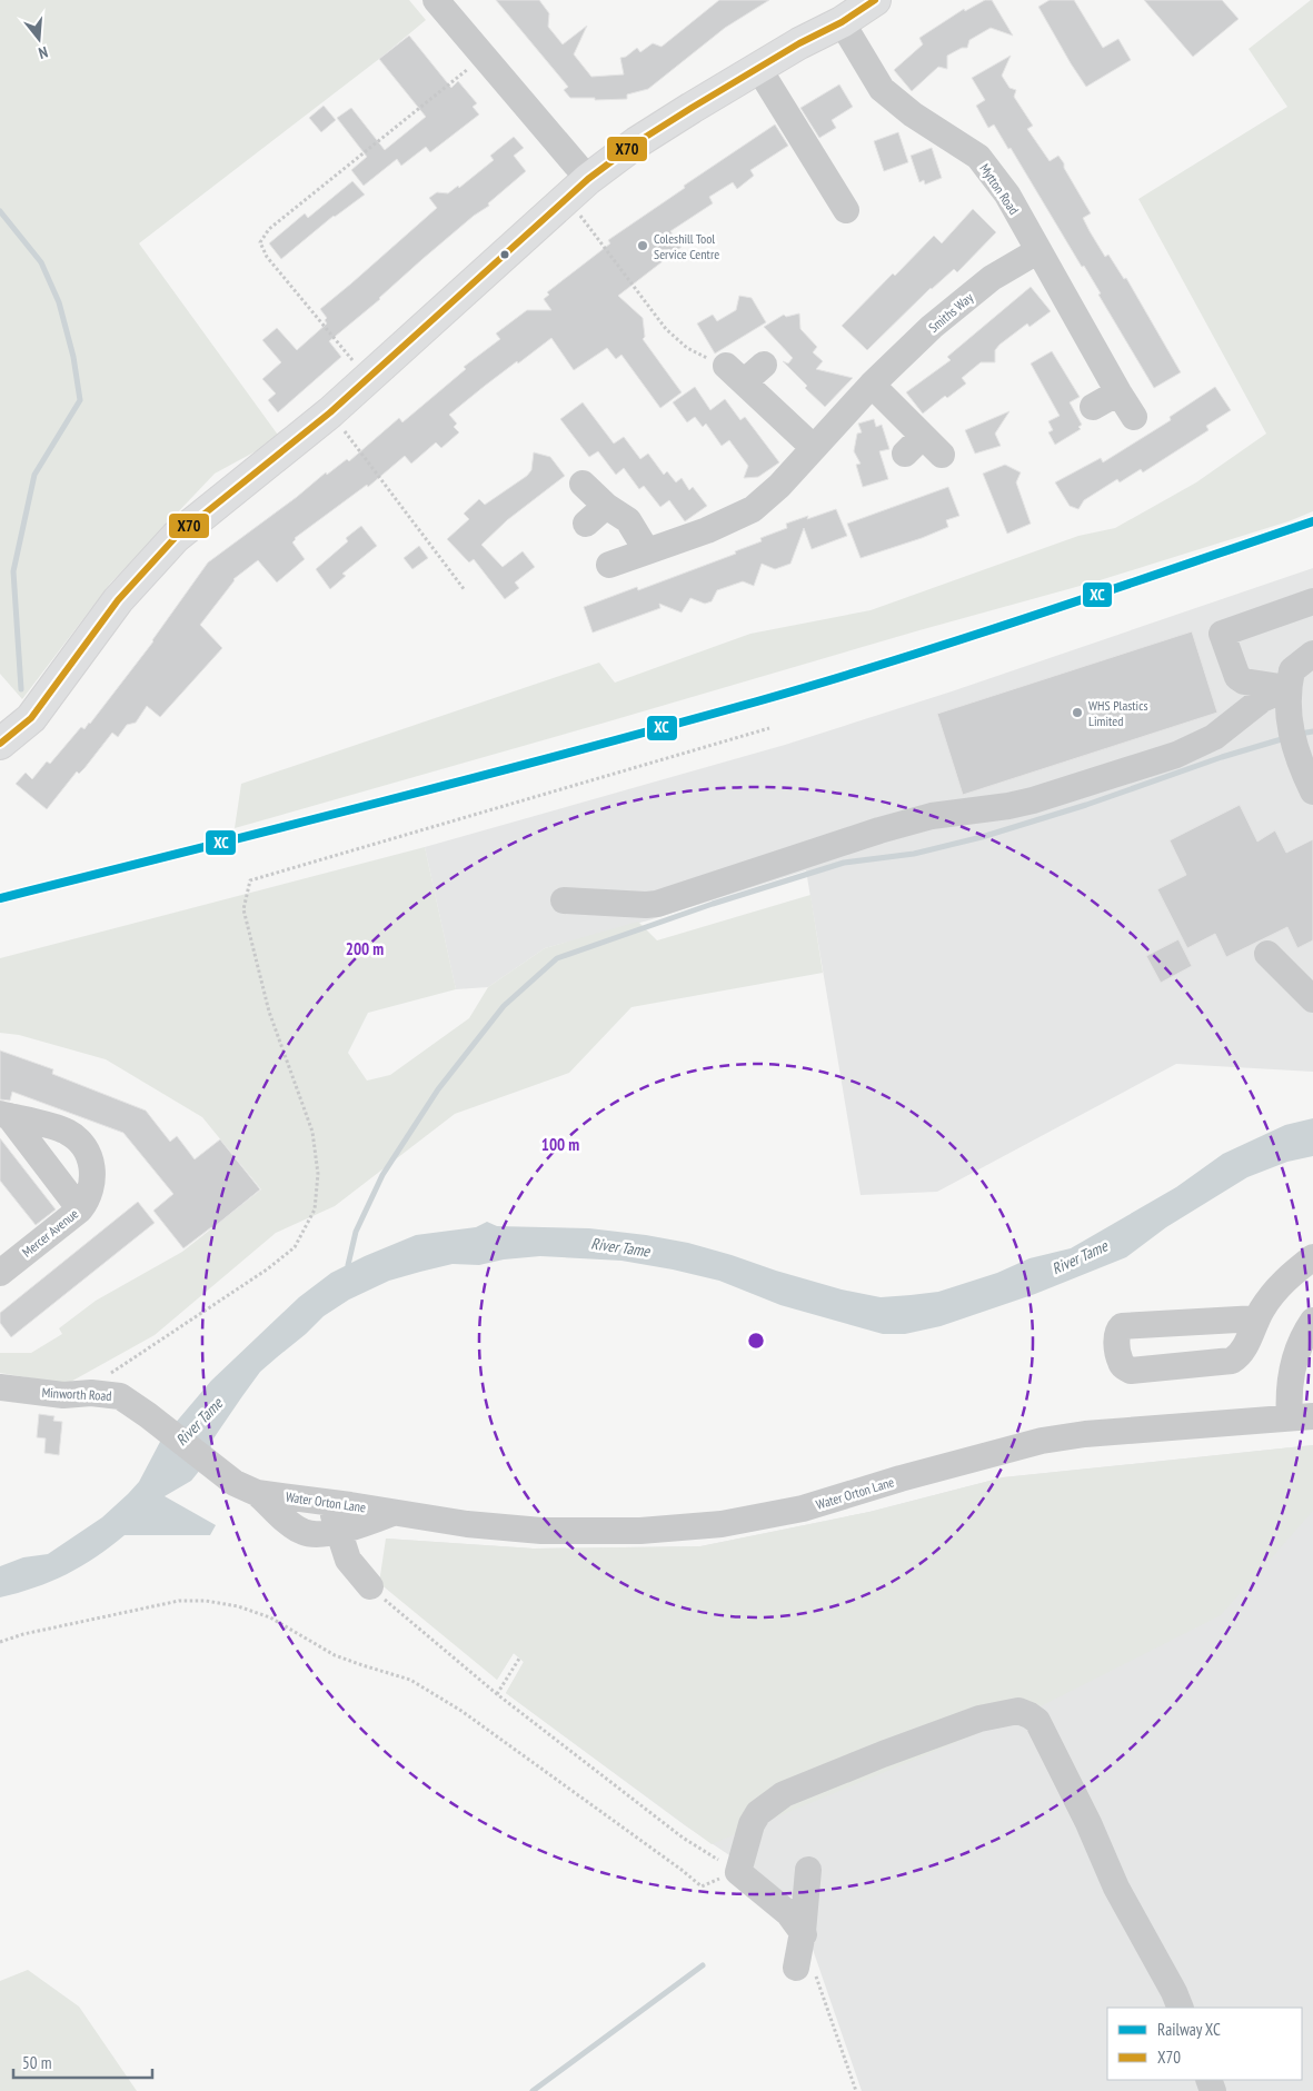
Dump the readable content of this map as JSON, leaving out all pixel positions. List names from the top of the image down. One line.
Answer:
{"streets":{"street":["Mytton Road","Smiths Way","Mercer Avenue","Minworth Road","Water Orton Lane"]},"crossings":[["Mytton Road","Smiths Way"],["Minworth Road","Water Orton Lane"]],"water":["River Tame"],"places":["Coleshill Tool Service Centre","WHS Plastics Limited"],"lines":["transit line X70","rail line XC"],"legend":["Railway XC","X70"],"scale_bar":"50 m","north":"bottom","rings":["200 m","100 m"]}
